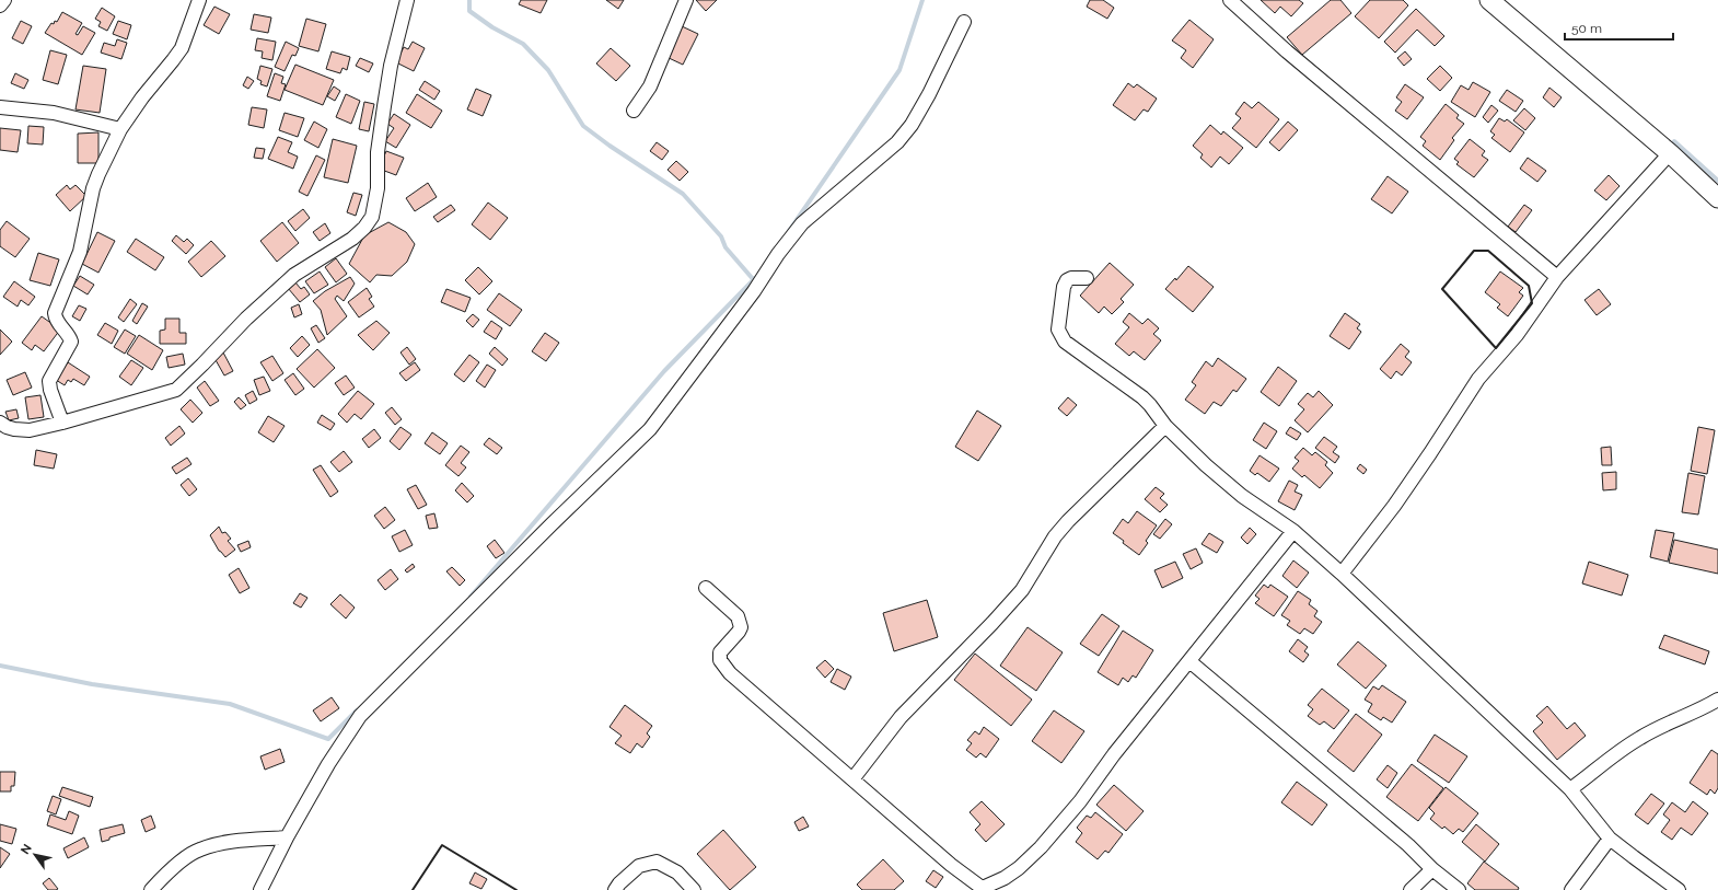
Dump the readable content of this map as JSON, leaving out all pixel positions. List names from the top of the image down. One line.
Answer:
{"scale_bar":"50 m","north":"top left"}
